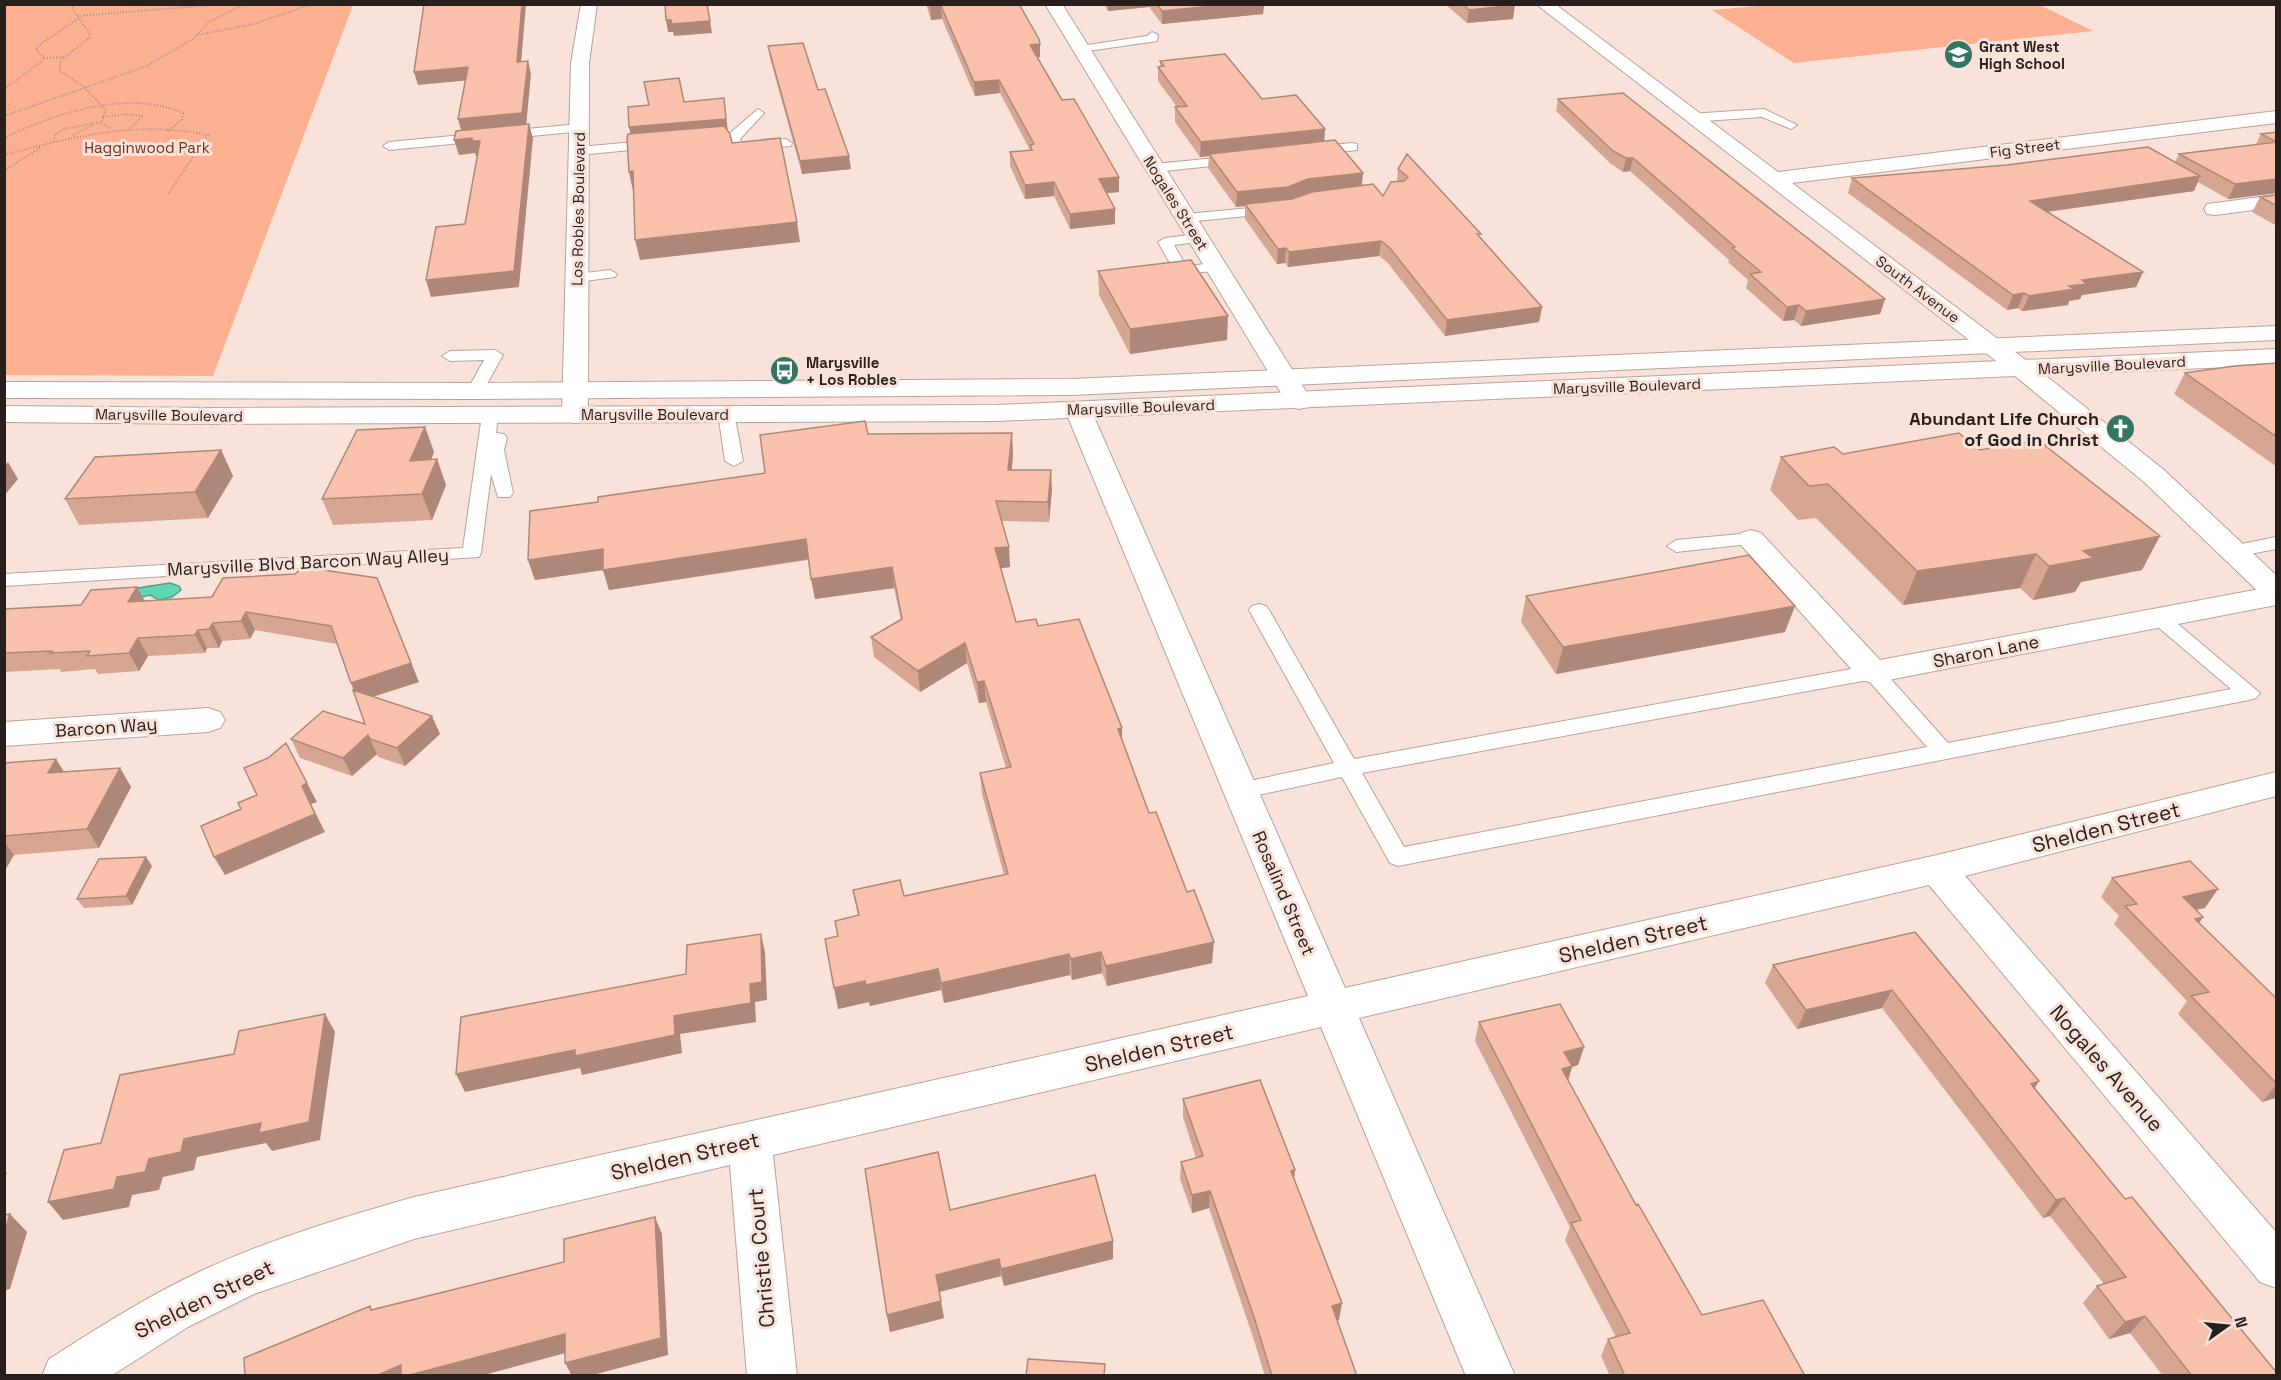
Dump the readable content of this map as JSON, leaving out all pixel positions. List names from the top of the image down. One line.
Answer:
{"streets":{"street":["Fig Street","Nogales Street","Los Robles Boulevard","South Avenue","Marysville Boulevard","Sharon Lane","Barcon Way","Shelden Street","Rosalind Street","Nogales Avenue","Christie Court"],"lane":["Marysville Blvd Barcon Way Alley"]},"crossings":[["Fig Street","South Avenue"],["Nogales Street","Marysville Boulevard"],["Los Robles Boulevard","Marysville Boulevard"],["South Avenue","Marysville Boulevard"],["Marysville Boulevard","Marysville Blvd Barcon Way Alley"],["Marysville Boulevard","Rosalind Street"],["Shelden Street","Rosalind Street"],["Shelden Street","Nogales Avenue"],["Shelden Street","Christie Court"]],"parks":["Hagginwood Park"],"places":{"school or university":["Grant West High School"],"bus stop":["Marysville + Los Robles"],"church":["Abundant Life Church of God in Christ"]},"north":"right"}
